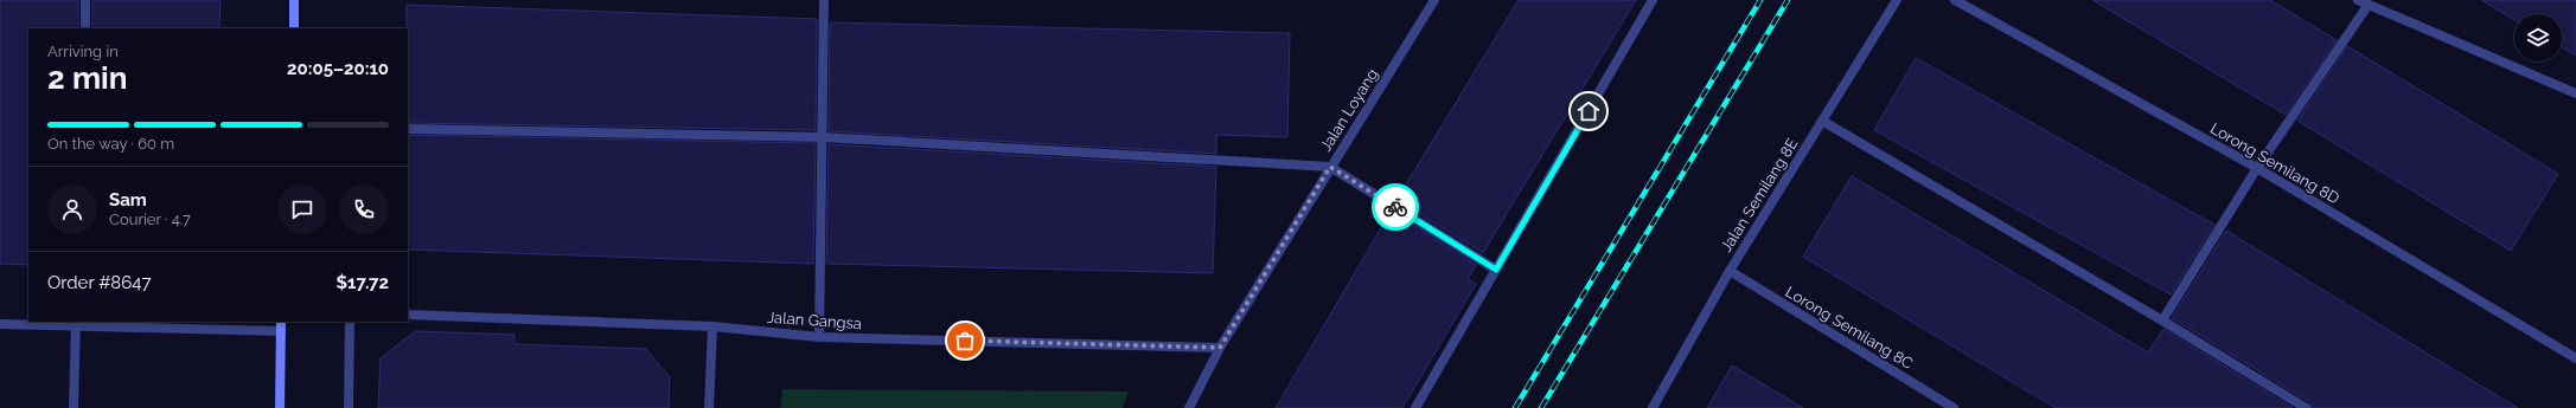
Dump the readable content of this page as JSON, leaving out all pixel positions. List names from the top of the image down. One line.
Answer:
{"streets":{"street":["Jalan Loyang","Lorong Semilang 8D","Jalan Semilang 8E","Jalan Gangsa","Lorong Semilang 8C"]},"crossings":[["Jalan Loyang","Jalan Gangsa"],["Jalan Semilang 8E","Lorong Semilang 8C"]],"page":{"heading":["2 min","Arriving in","20:05–20:10"],"panel":["Sam","Courier · 4.7","Order #8647","$17.72"],"bar":"On the way · 60 m"}}
